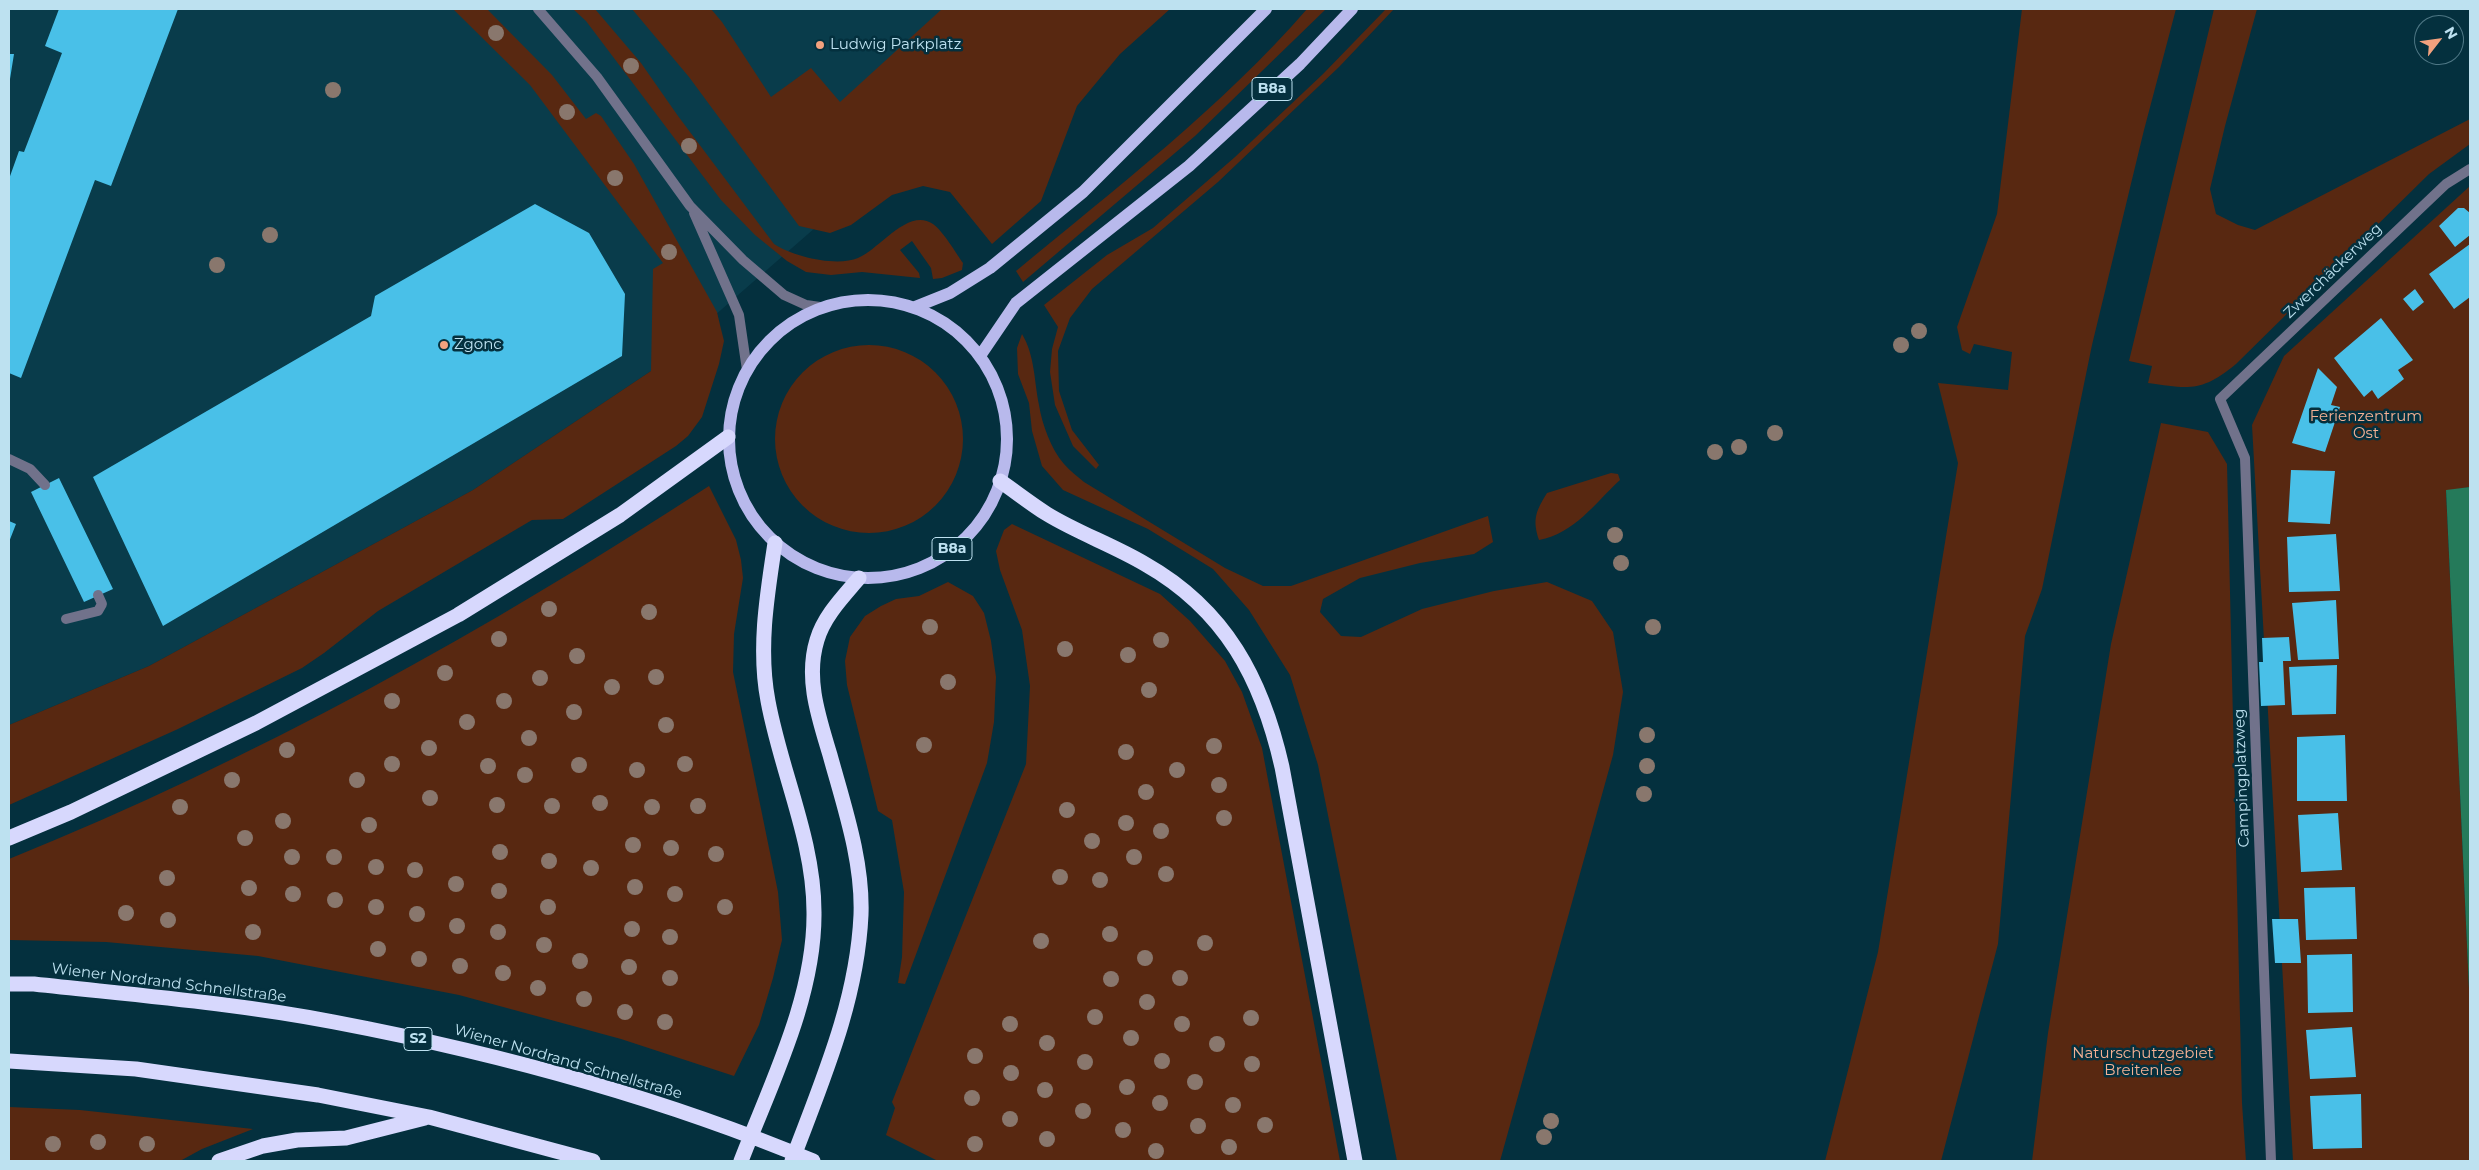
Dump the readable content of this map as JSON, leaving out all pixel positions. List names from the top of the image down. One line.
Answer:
{"streets":{"highway":["Wiener Nordrand Schnellstraße","S2"],"main road":["B8a"],"street":["Zwerchäckerweg","Campingplatzweg"]},"crossings":[["Zwerchäckerweg","Campingplatzweg"]],"parks":["Ferienzentrum Ost","Naturschutzgebiet Breitenlee"],"places":["Ludwig Parkplatz","Zgonc"],"north":"top right"}
